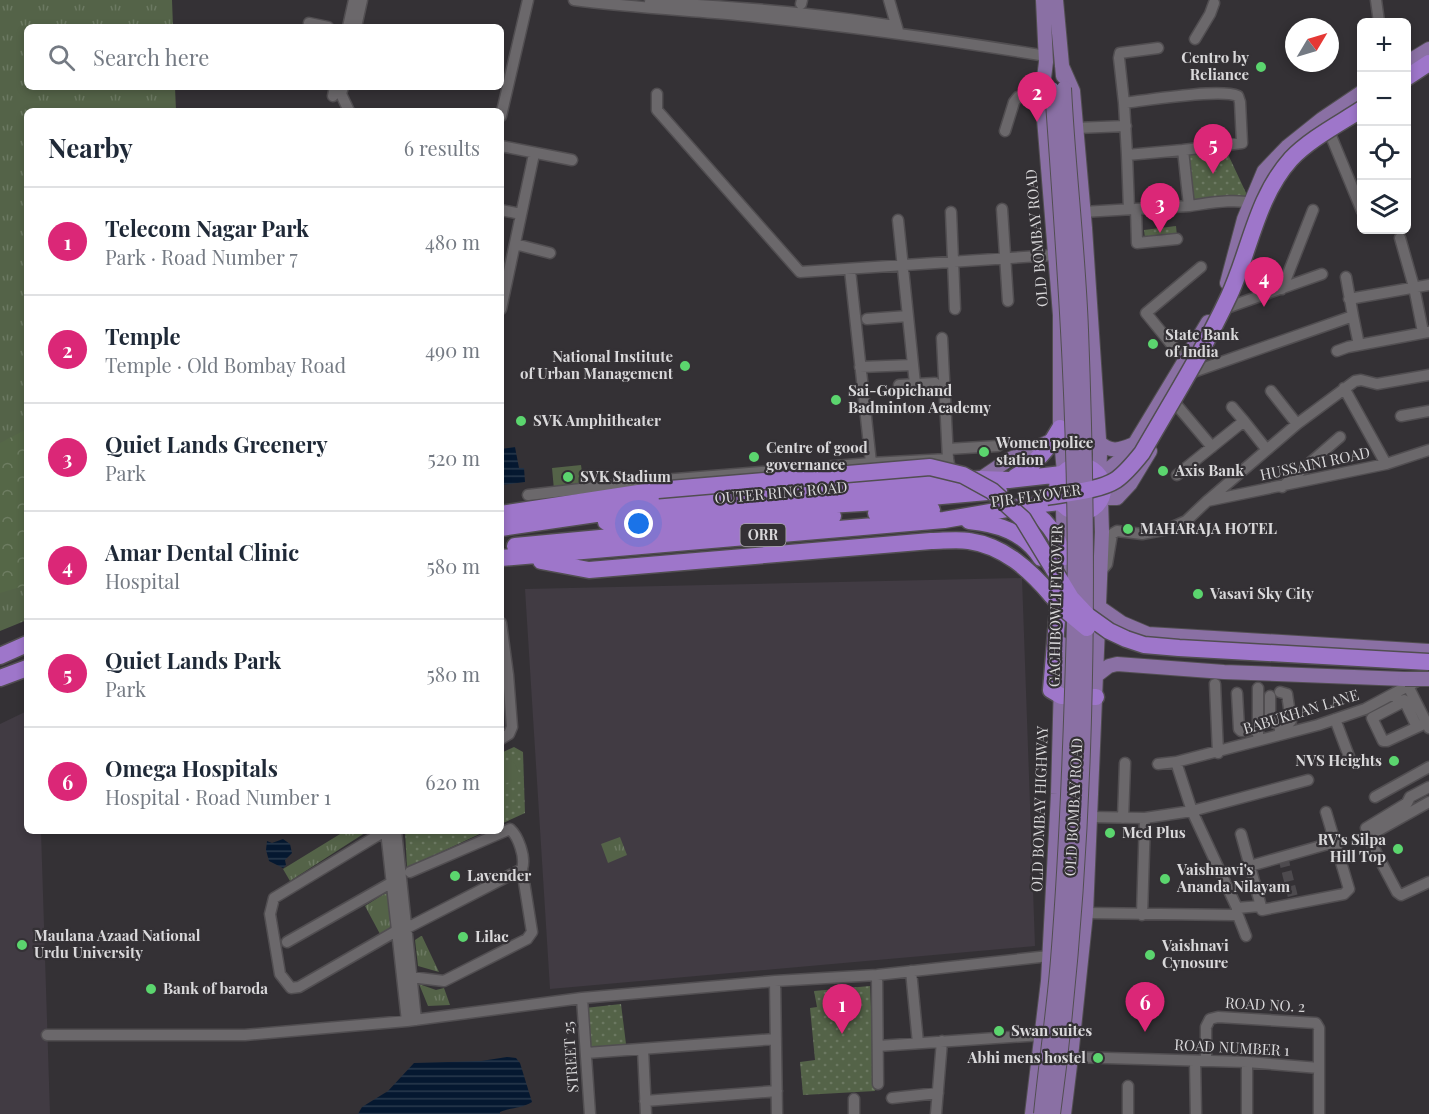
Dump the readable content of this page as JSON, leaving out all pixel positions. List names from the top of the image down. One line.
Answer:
{"streets":{"highway":["OUTER RING ROAD","PJR FLYOVER","ORR"],"main road":["OLD BOMBAY ROAD","GACHIBOWLI FLYOVER","OLD BOMBAY HIGHWAY"],"street":["HUSSAINI ROAD","BABUKHAN LANE","ROAD NO. 2","ROAD NUMBER 1","STREET 25"]},"crossings":[["OLD BOMBAY ROAD","OUTER RING ROAD"],["OLD BOMBAY ROAD","ORR"],["OLD BOMBAY ROAD","GACHIBOWLI FLYOVER"],["OLD BOMBAY ROAD","OLD BOMBAY HIGHWAY"],["OLD BOMBAY ROAD","ROAD NUMBER 1"],["OUTER RING ROAD","ORR"],["OUTER RING ROAD","OLD BOMBAY HIGHWAY"],["ORR","OLD BOMBAY HIGHWAY"],["ROAD NO. 2","ROAD NUMBER 1"]],"places":["Centro by Reliance","State Bank of India","National Institute of Urban Management","Sai-Gopichand Badminton Academy","SVK Amphitheater","Women police station","Centre of good governance","Axis Bank","SVK Stadium","MAHARAJA HOTEL","Vasavi Sky City","NVS Heights","Med Plus","RV's Silpa Hill Top","Lavender","Vaishnavi's Ananda Nilayam","Lilac","Maulana Azaad National Urdu University","Vaishnavi Cynosure","Bank of baroda","Swan suites","Abhi mens hostel"],"north":"top right","page":{"map_buttons":["+","−"],"search":"Search here","pins":["2","5","3","4","6","1"],"heading":["Nearby","6 results"],"list":[{"mark":"1","name":"Telecom Nagar Park","note":"Park · Road Number 7","value":"480 m"},{"mark":"2","name":"Temple","note":"Temple · Old Bombay Road","value":"490 m"},{"mark":"3","name":"Quiet Lands Greenery","note":"Park","value":"520 m"},{"mark":"4","name":"Amar Dental Clinic","note":"Hospital","value":"580 m"},{"mark":"5","name":"Quiet Lands Park","note":"Park","value":"580 m"},{"mark":"6","name":"Omega Hospitals","note":"Hospital · Road Number 1","value":"620 m"}]}}
